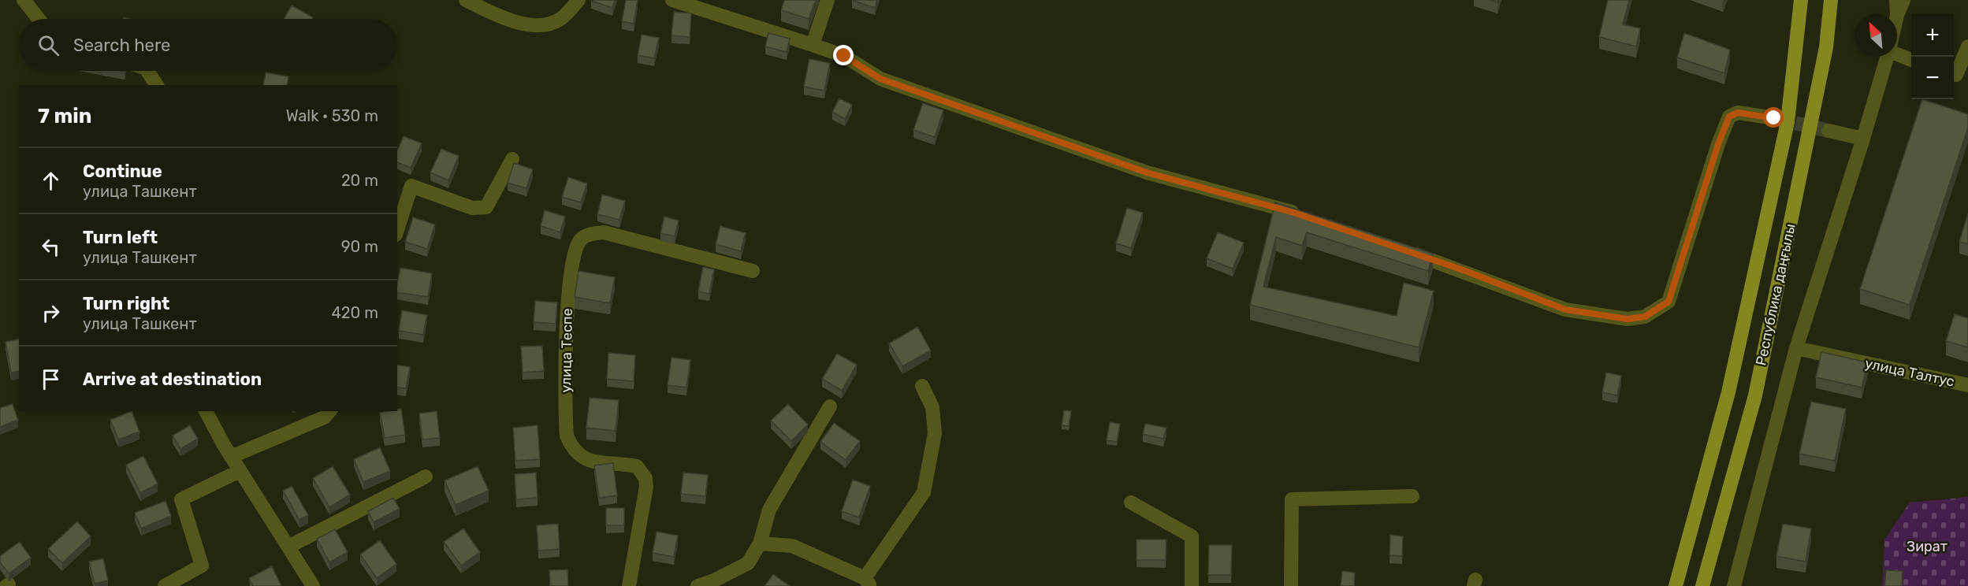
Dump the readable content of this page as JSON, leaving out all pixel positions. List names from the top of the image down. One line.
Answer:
{"streets":{"main road":["Республика даңғылы"],"street":["улица Теспе","улица Талтус"]},"parks":["Зират"],"north":"top left","page":{"map_buttons":["+","−"],"search":"Search here","heading":["7 min","Walk · 530 m"],"list":[["Continue","улица Ташкент","20 m"],["Turn left","улица Ташкент","90 m"],["Turn right","улица Ташкент","420 m"],"Arrive at destination"]}}
